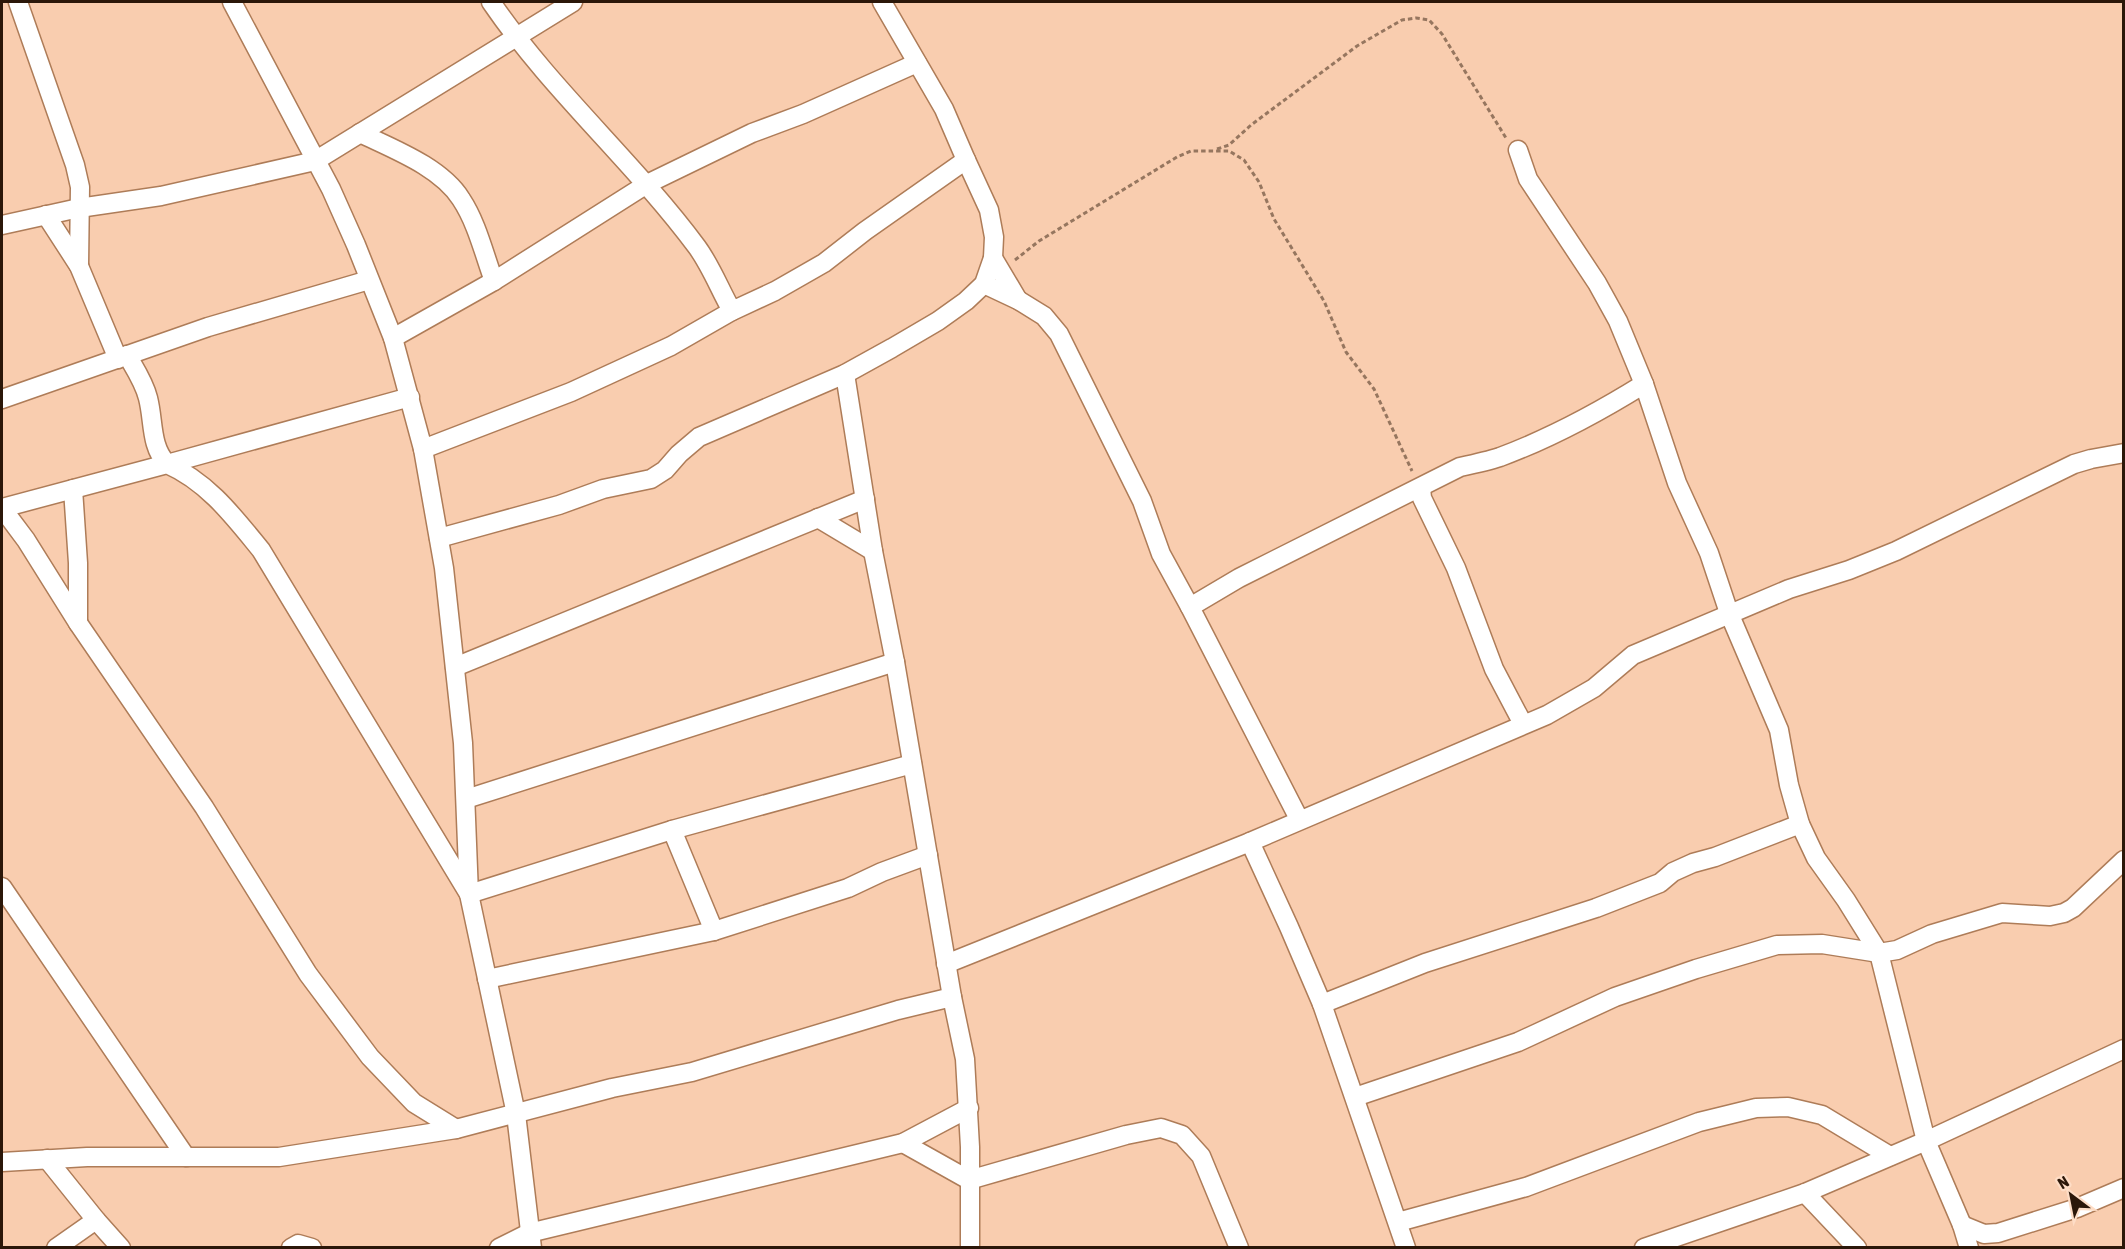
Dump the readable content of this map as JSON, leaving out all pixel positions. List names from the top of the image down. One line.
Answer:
{"north":"top left"}
